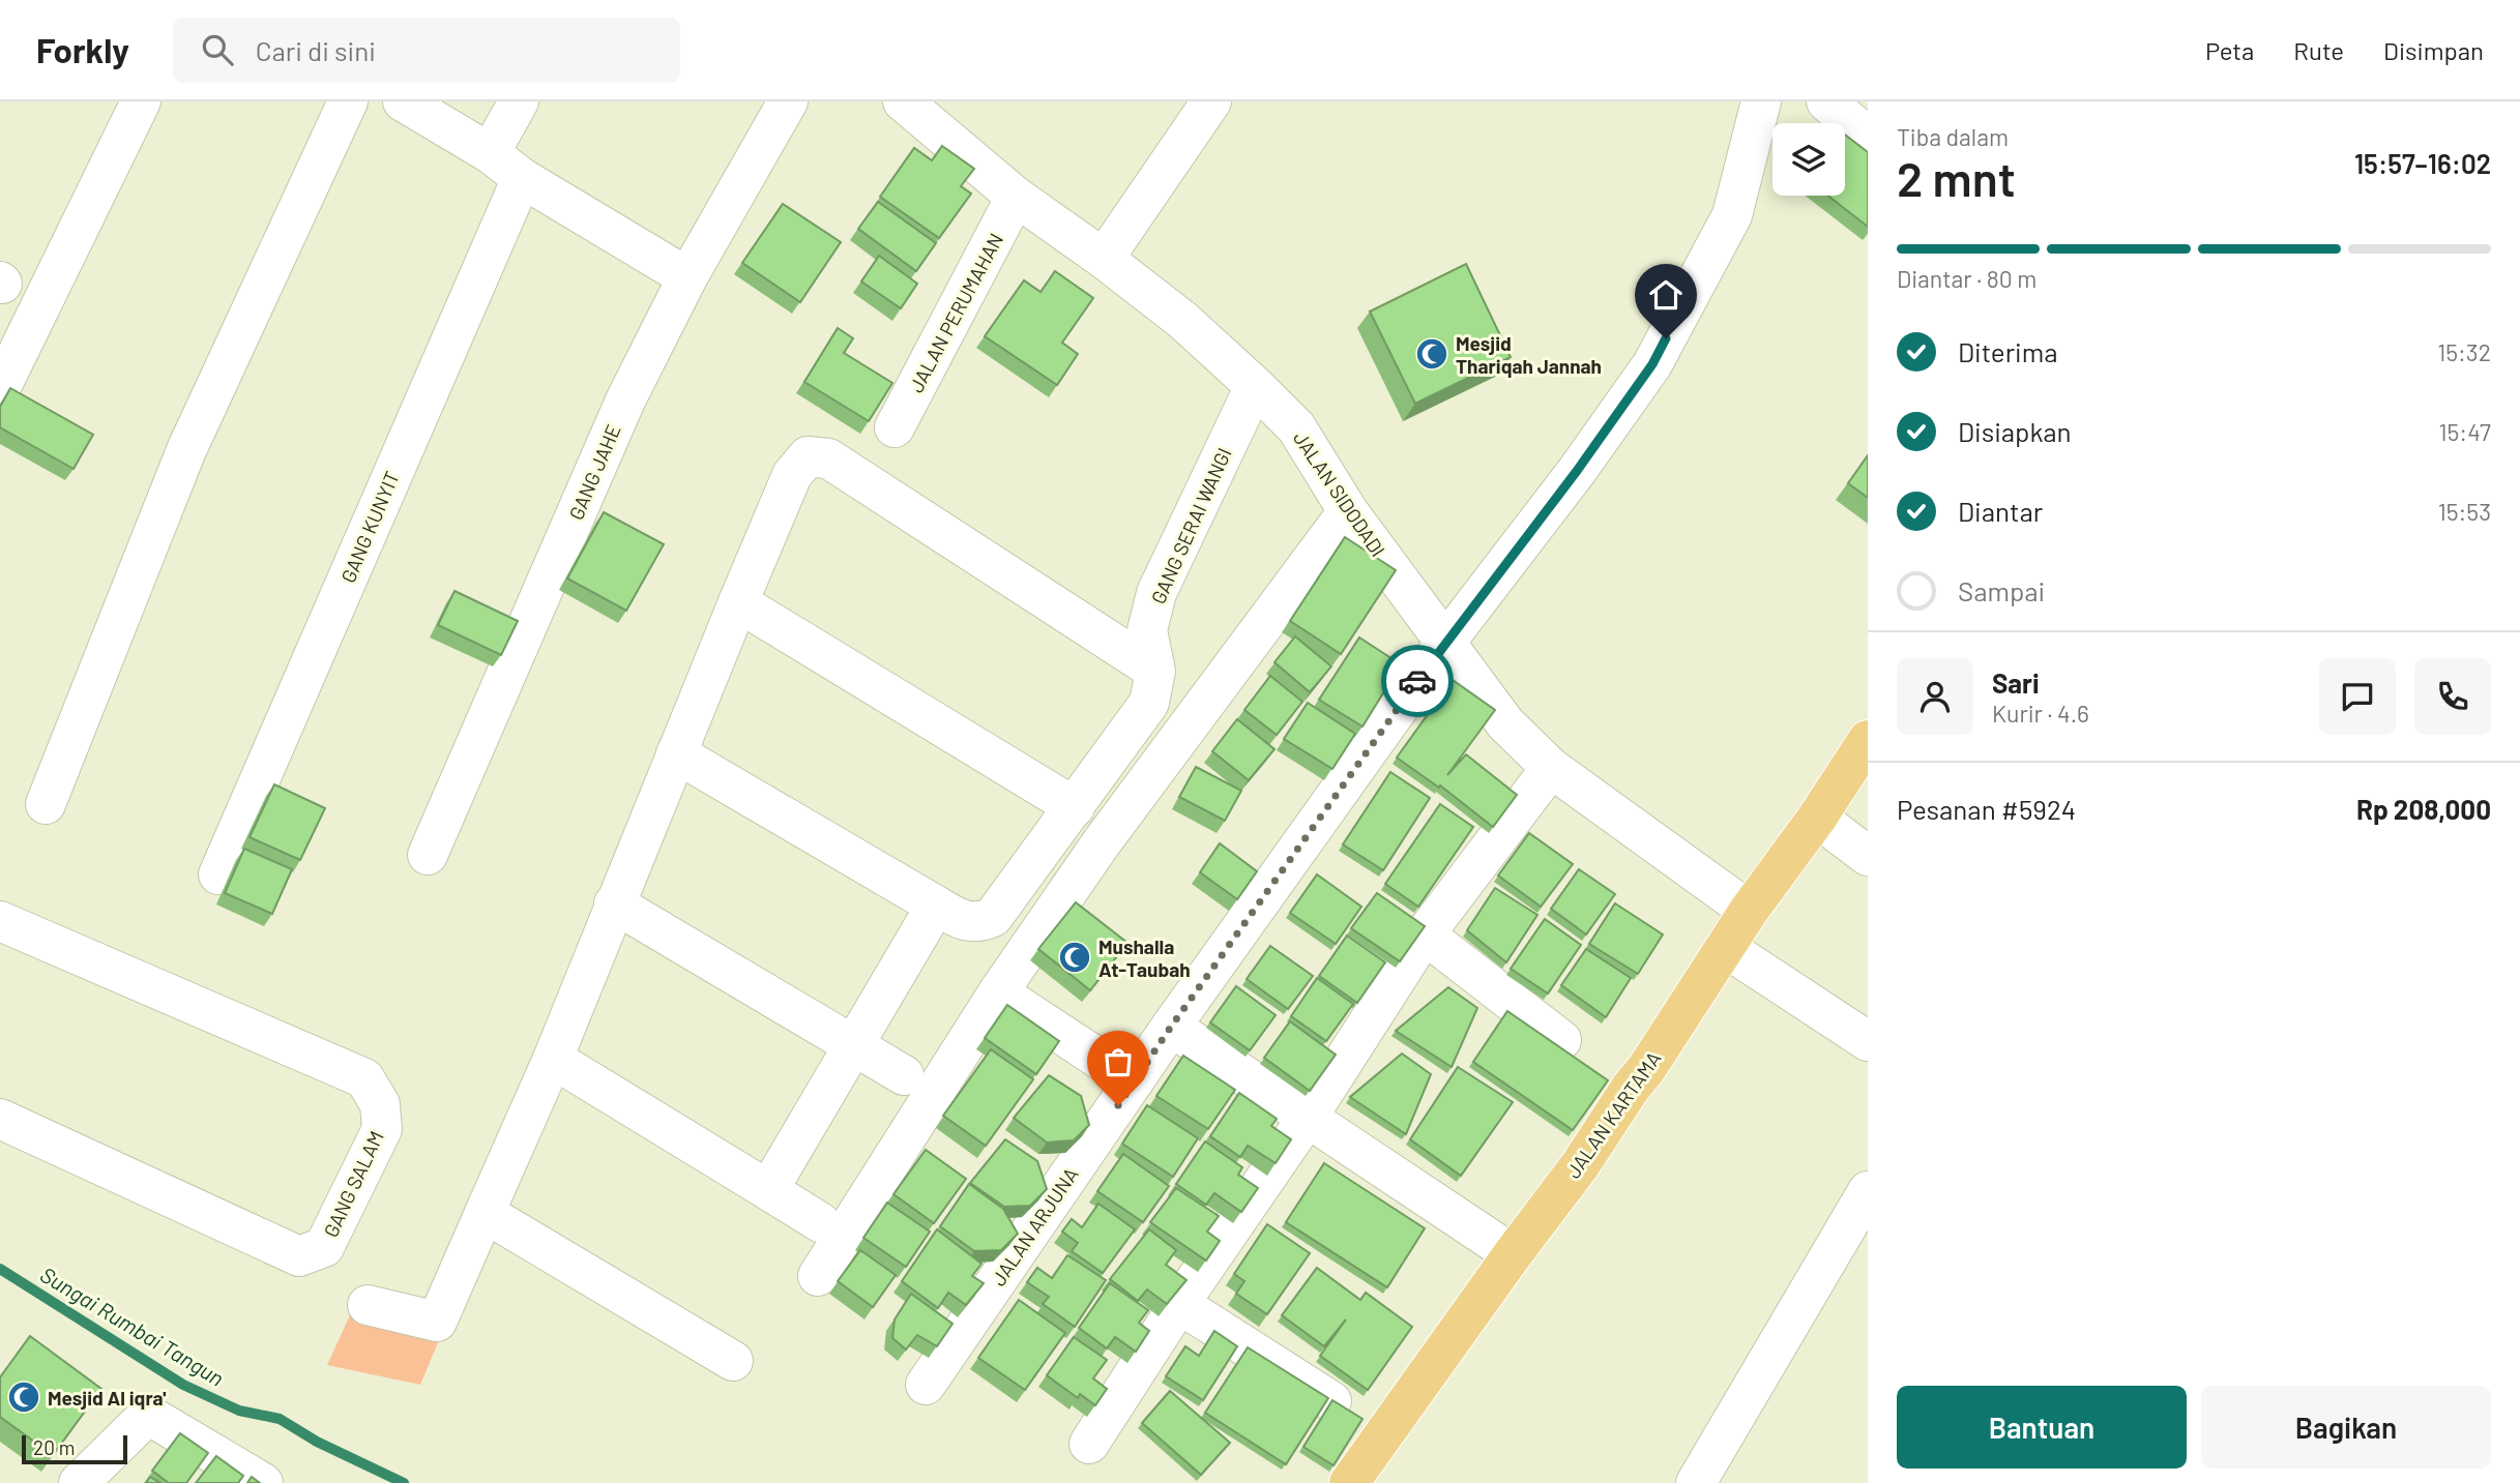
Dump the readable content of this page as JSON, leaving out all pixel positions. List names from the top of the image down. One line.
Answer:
{"streets":{"main road":["JALAN KARTAMA"],"street":["JALAN PERUMAHAN","GANG JAHE","JALAN SIDODADI","GANG SERAI WANGI","GANG KUNYIT","GANG SALAM","JALAN ARJUNA"]},"crossings":[["JALAN PERUMAHAN","JALAN SIDODADI"],["JALAN SIDODADI","GANG SERAI WANGI"],["JALAN SIDODADI","JALAN KARTAMA"],["JALAN SIDODADI","JALAN ARJUNA"]],"water":["Sungai Rumbai Tangun"],"places":{"mosque":["Mesjid Thariqah Jannah","Mushalla At-Taubah","Mesjid Al iqra'"]},"scale_bar":"20 m","page":{"header":"Forkly","search":"Cari di sini","nav":["Peta","Rute","Disimpan"],"heading":["2 mnt","Tiba dalam","15:57–16:02"],"panel":["Sari","Kurir · 4.6","Pesanan #5924","Rp 208,000"],"bar":"Diantar · 80 m","list":[["Diterima","15:32"],["Disiapkan","15:47"],["Diantar","15:53"],"Sampai"],"buttons":["Bantuan","Bagikan"],"scale":"20 m"}}
